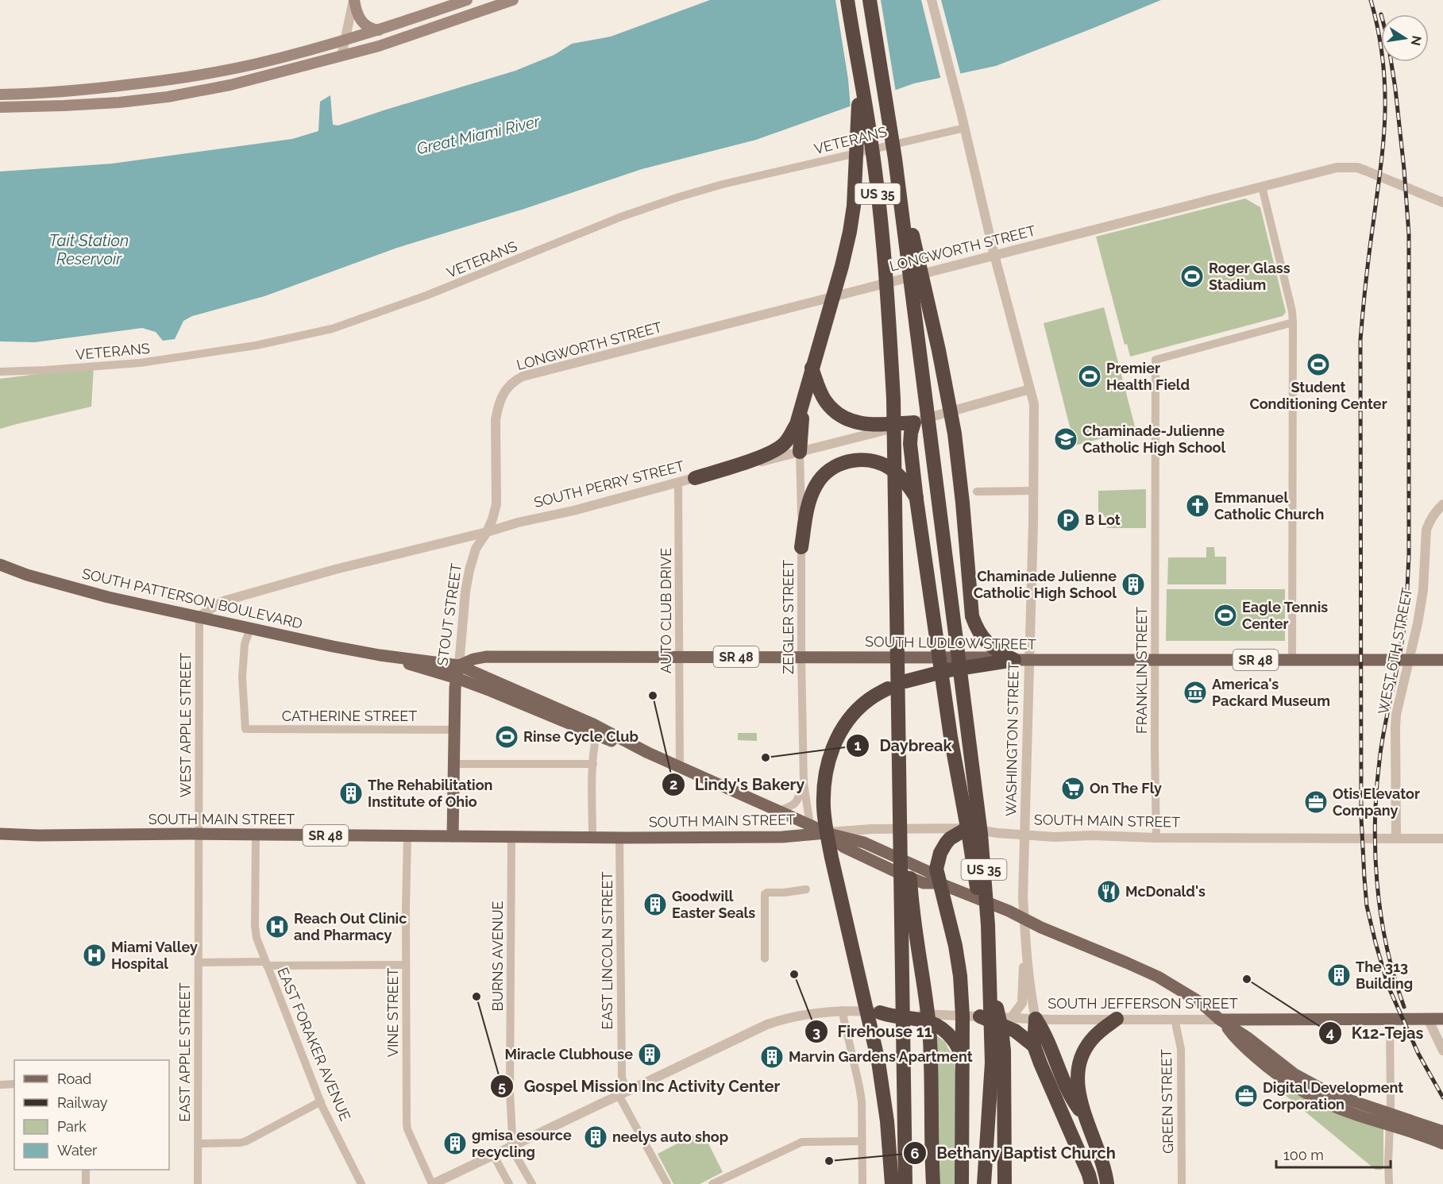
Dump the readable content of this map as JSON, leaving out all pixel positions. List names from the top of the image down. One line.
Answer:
{"streets":{"highway":["US 35"],"main road":["SOUTH PATTERSON BOULEVARD","STOUT STREET","SOUTH LUDLOW STREET","SR 48","SOUTH MAIN STREET","SOUTH JEFFERSON STREET"],"street":["VETERANS","LONGWORTH STREET","SOUTH PERRY STREET","AUTO CLUB DRIVE","ZEIGLER STREET","WEST 6TH STREET","FRANKLIN STREET","CATHERINE STREET","WEST APPLE STREET","WASHINGTON STREET","EAST LINCOLN STREET","BURNS AVENUE","VINE STREET","EAST FORAKER AVENUE","EAST APPLE STREET","GREEN STREET"]},"crossings":[["VETERANS","WASHINGTON STREET"],["LONGWORTH STREET","STOUT STREET"],["LONGWORTH STREET","WASHINGTON STREET"],["SOUTH PERRY STREET","SOUTH PATTERSON BOULEVARD"],["SOUTH PERRY STREET","AUTO CLUB DRIVE"],["SOUTH PERRY STREET","STOUT STREET"],["SOUTH PERRY STREET","ZEIGLER STREET"],["SOUTH PERRY STREET","WEST APPLE STREET"],["SOUTH PERRY STREET","WASHINGTON STREET"],["SOUTH PATTERSON BOULEVARD","AUTO CLUB DRIVE"],["SOUTH PATTERSON BOULEVARD","STOUT STREET"],["SOUTH PATTERSON BOULEVARD","ZEIGLER STREET"],["SOUTH PATTERSON BOULEVARD","SOUTH LUDLOW STREET"],["SOUTH PATTERSON BOULEVARD","CATHERINE STREET"],["SOUTH PATTERSON BOULEVARD","WEST APPLE STREET"],["SOUTH PATTERSON BOULEVARD","WASHINGTON STREET"],["SOUTH PATTERSON BOULEVARD","SOUTH MAIN STREET"],["SOUTH PATTERSON BOULEVARD","SOUTH JEFFERSON STREET"],["AUTO CLUB DRIVE","SOUTH LUDLOW STREET"],["STOUT STREET","SOUTH LUDLOW STREET"],["STOUT STREET","CATHERINE STREET"],["STOUT STREET","SOUTH MAIN STREET"],["ZEIGLER STREET","SOUTH LUDLOW STREET"],["SOUTH LUDLOW STREET","WEST 6TH STREET"],["SOUTH LUDLOW STREET","FRANKLIN STREET"],["SOUTH LUDLOW STREET","WASHINGTON STREET"],["WEST 6TH STREET","SOUTH MAIN STREET"],["FRANKLIN STREET","SOUTH MAIN STREET"],["WEST APPLE STREET","SOUTH MAIN STREET"],["WEST APPLE STREET","EAST APPLE STREET"],["WASHINGTON STREET","SOUTH MAIN STREET"],["SOUTH MAIN STREET","EAST LINCOLN STREET"],["SOUTH MAIN STREET","BURNS AVENUE"],["SOUTH MAIN STREET","VINE STREET"],["SOUTH MAIN STREET","EAST FORAKER AVENUE"],["SOUTH MAIN STREET","EAST APPLE STREET"],["EAST LINCOLN STREET","SOUTH JEFFERSON STREET"],["BURNS AVENUE","SOUTH JEFFERSON STREET"],["SOUTH JEFFERSON STREET","VINE STREET"],["SOUTH JEFFERSON STREET","GREEN STREET"]],"water":["Great Miami River","Tait Station Reservoir"],"places":{"sports":["Roger Glass Stadium","Student Conditioning Center","Premier Health Field","Eagle Tennis Center","Rinse Cycle Club"],"school or university":["Chaminade-Julienne Catholic High School"],"church":["Emmanuel Catholic Church"],"parking":["B Lot"],"building":["Chaminade Julienne Catholic High School","The Rehabilitation Institute of Ohio","Goodwill Easter Seals","The 313 Building","Miracle Clubhouse","Marvin Gardens Apartment","neelys auto shop","gmisa esource recycling"],"museum":["America's Packard Museum"],"other":["Lindy's Bakery","Daybreak","Firehouse 11","K12-Tejas","Gospel Mission Inc Activity Center","Bethany Baptist Church"],"supermarket":["On The Fly"],"office":["Otis Elevator Company","Digital Development Corporation"],"restaurant":["McDonald's"],"hospital":["Reach Out Clinic and Pharmacy","Miami Valley Hospital"]},"legend":["Road","Railway","Park","Water"],"scale_bar":"100 m","north":"right"}
